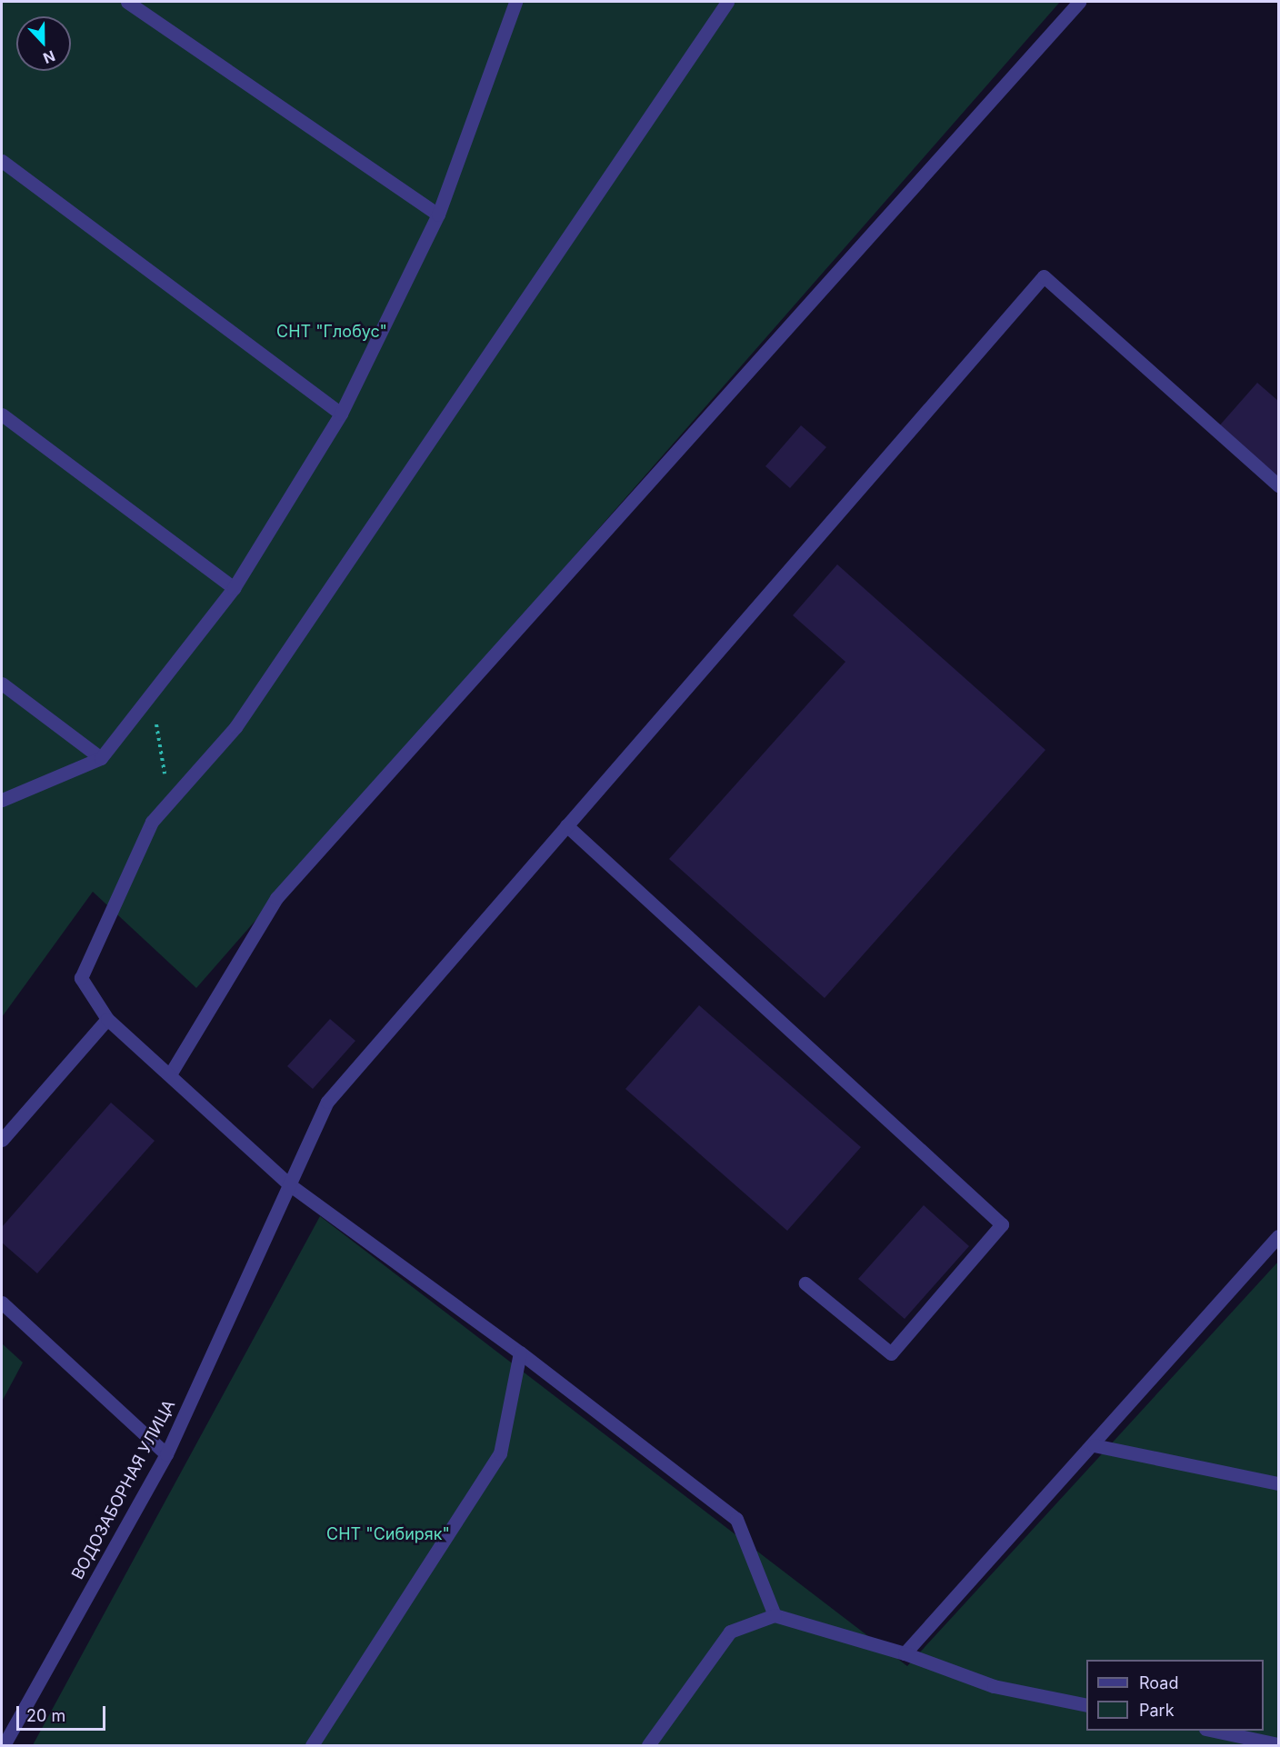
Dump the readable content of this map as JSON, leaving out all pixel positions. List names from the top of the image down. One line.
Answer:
{"streets":{"lane":["ВОДОЗАБОРНАЯ УЛИЦА"]},"parks":["СНТ \"Глобус\"","СНТ \"Сибиряк\""],"legend":["Road","Park"],"scale_bar":"20 m","north":"bottom"}
